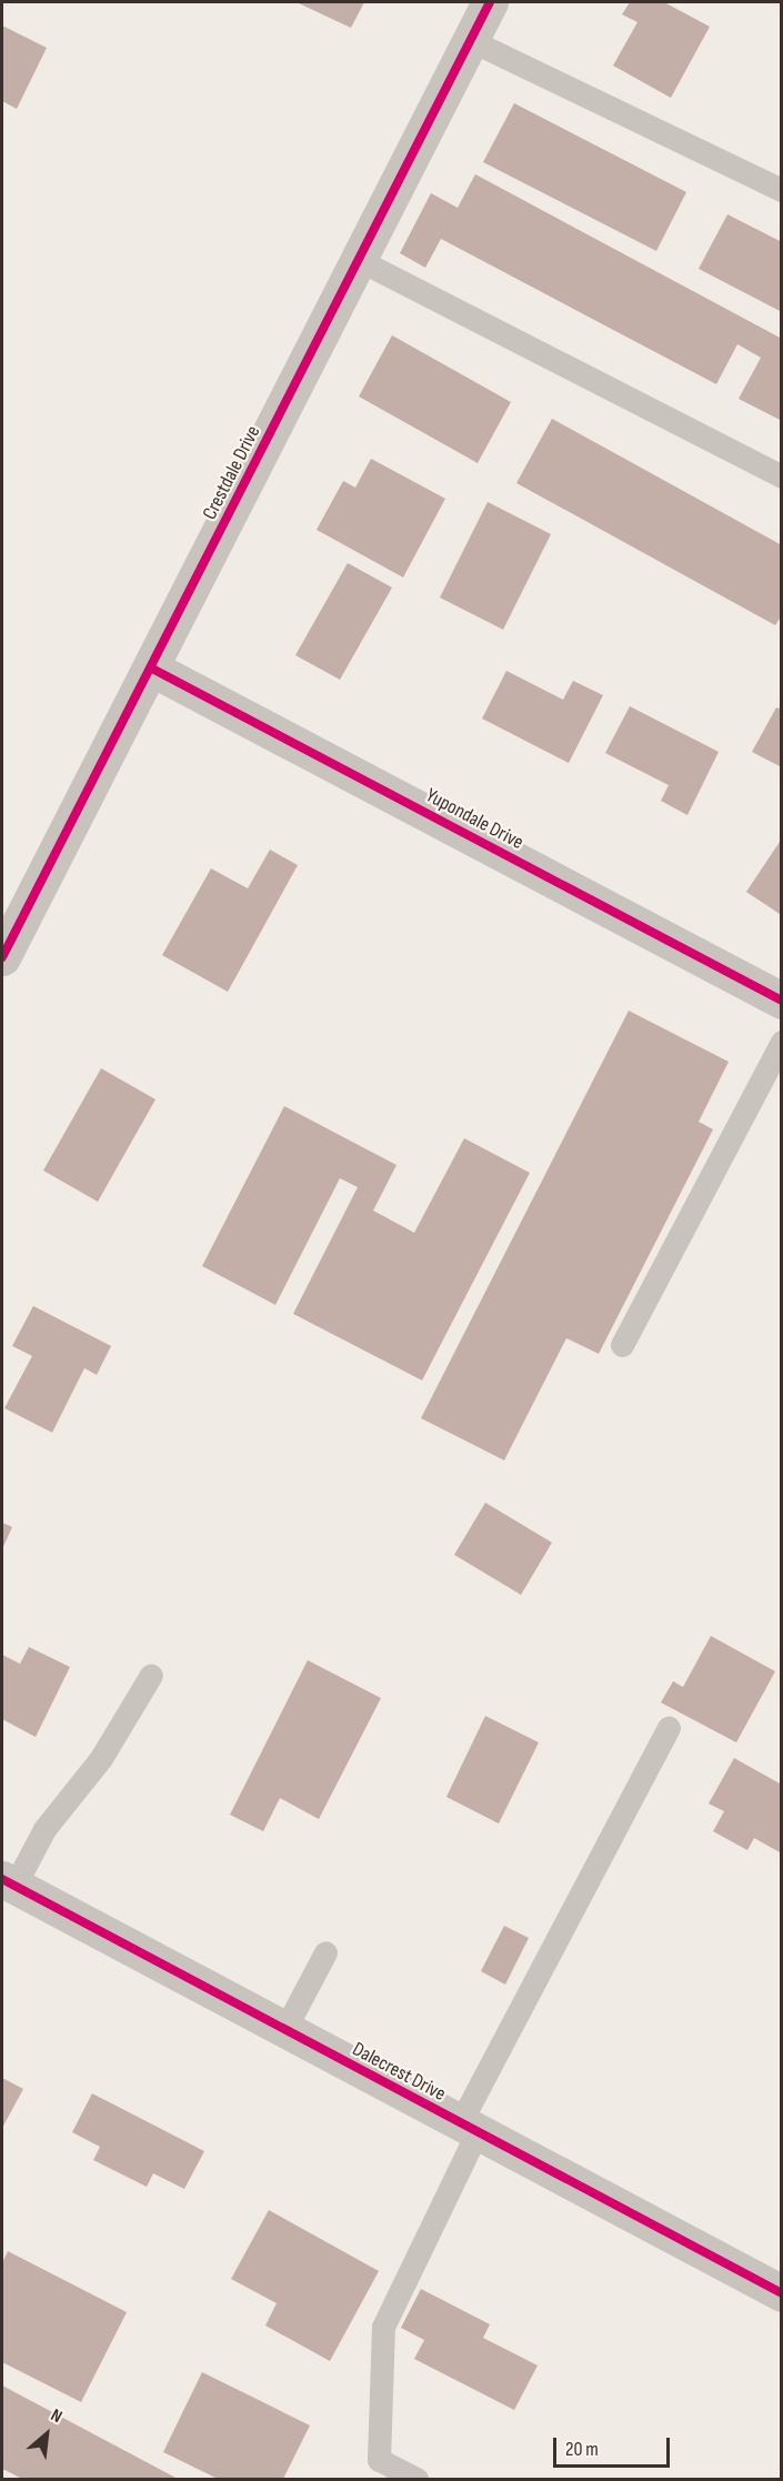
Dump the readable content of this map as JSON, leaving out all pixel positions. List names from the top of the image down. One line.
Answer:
{"streets":{"street":["Crestdale Drive","Yupondale Drive","Dalecrest Drive"]},"crossings":[["Crestdale Drive","Yupondale Drive"]],"scale_bar":"20 m","north":"top right"}
